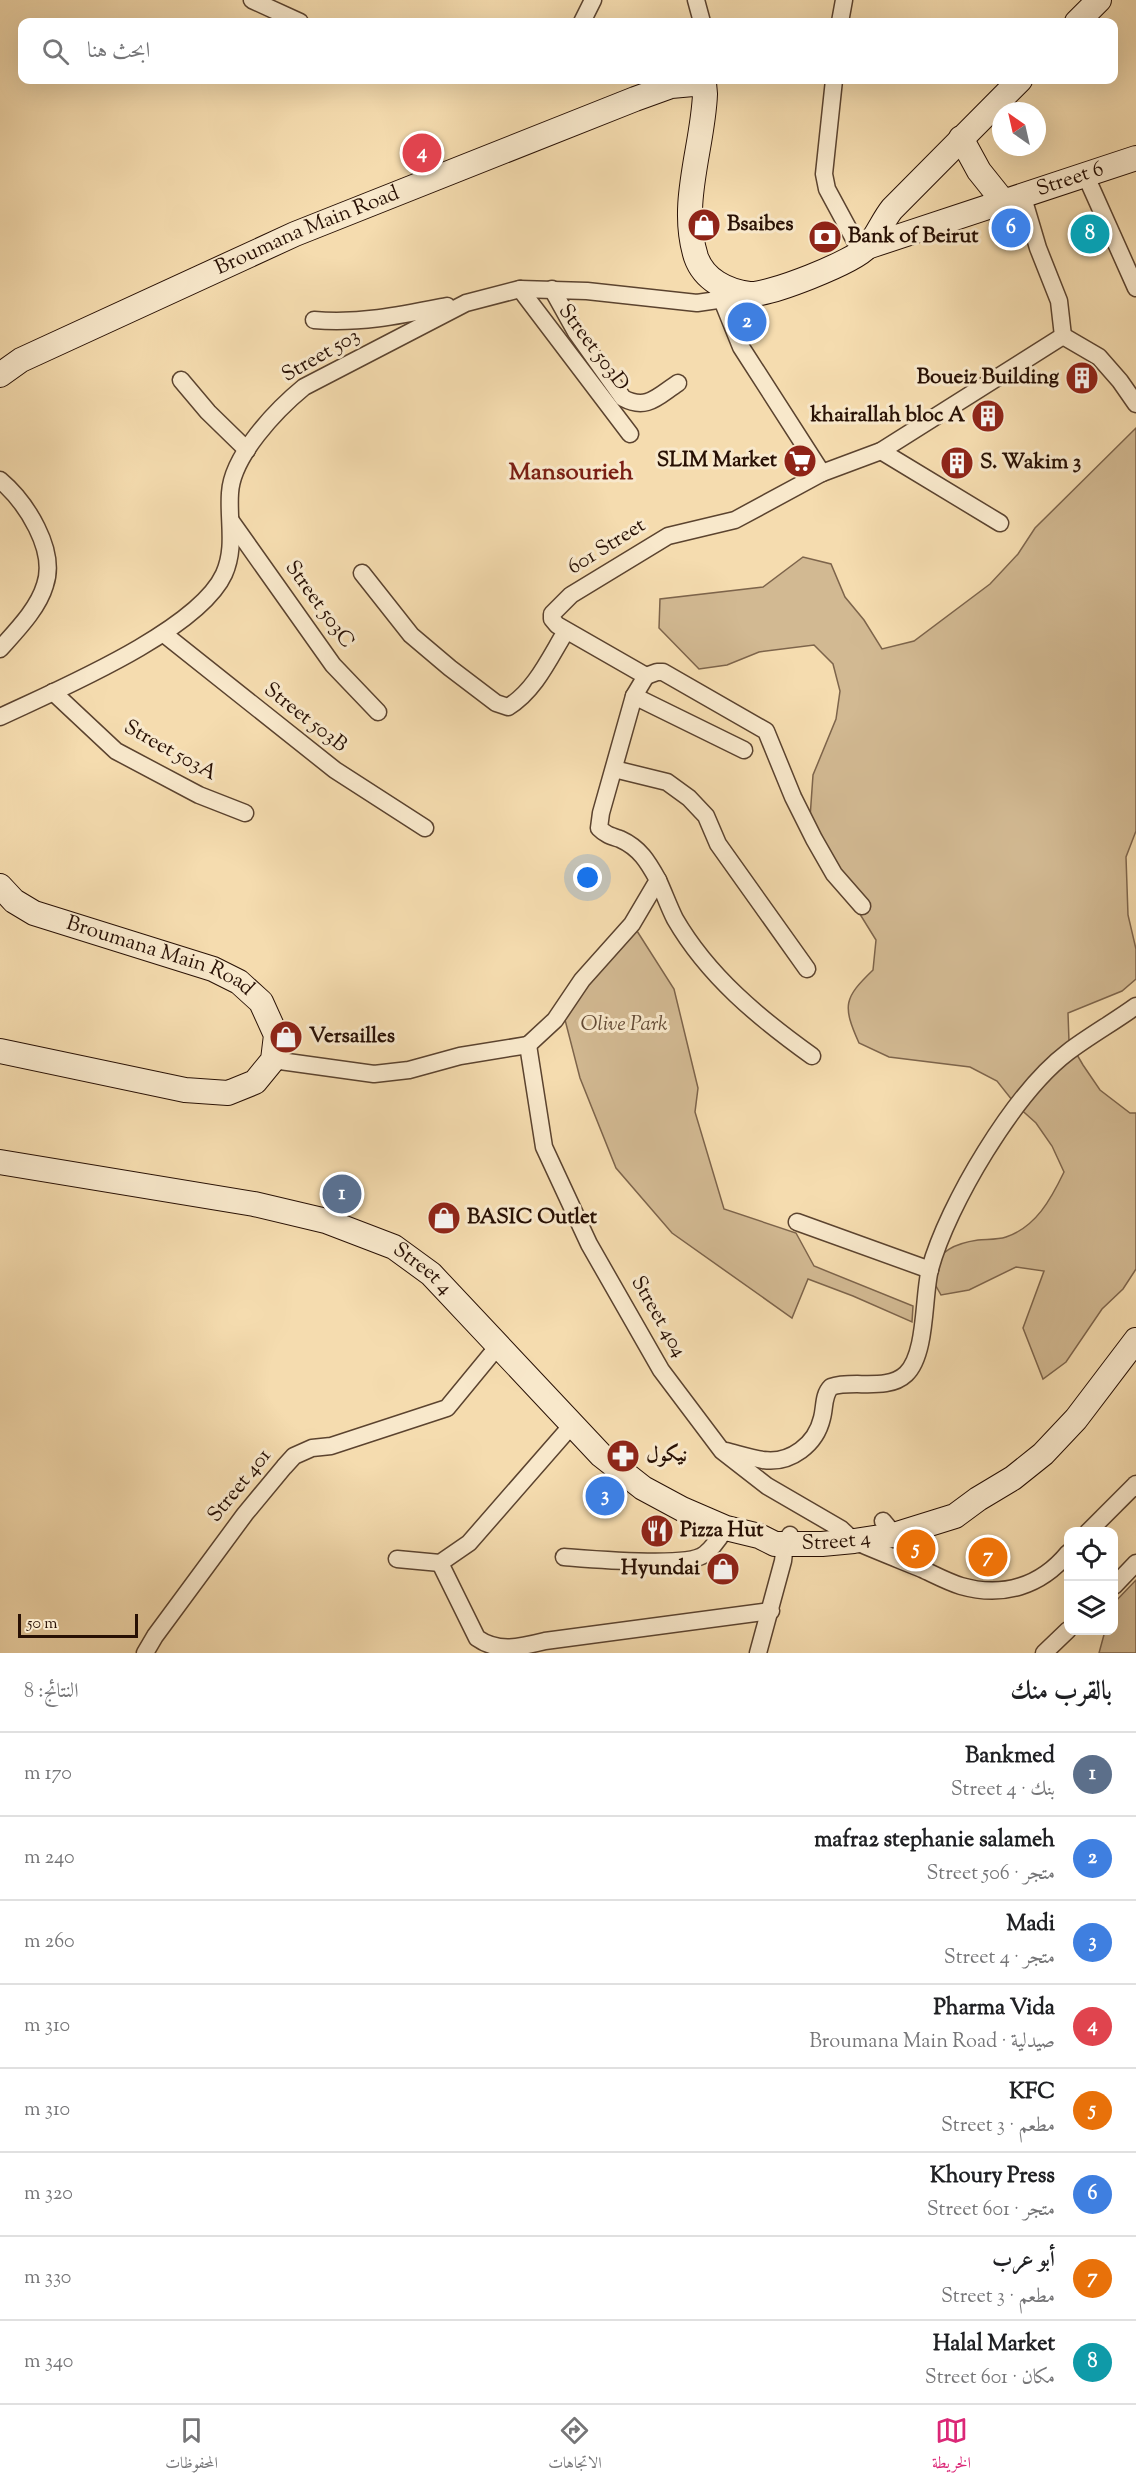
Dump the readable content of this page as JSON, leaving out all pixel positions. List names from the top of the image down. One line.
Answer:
{"streets":{"street":["Street 6","Broumana Main Road","Street 503D","Street 503","601 Street","Street 503C","Street 503B","Street 503A","Street 4","Street 404","Street 401"]},"crossings":[["Broumana Main Road","Street 503"],["Street 503D","Street 503"],["Street 503","Street 503C"],["Street 503","Street 503B"],["Street 503","Street 503A"],["Street 4","Street 404"],["Street 4","Street 401"]],"districts":["Mansourieh"],"parks":["Olive Park"],"places":{"shop":["Bsaibes","Versailles","BASIC Outlet","Hyundai"],"bank":["Bank of Beirut"],"building":["Boueiz Building","khairallah bloc A","S. Wakim 3"],"supermarket":["SLIM Market"],"pharmacy":["نيكول"],"restaurant":["Pizza Hut"]},"scale_bar":"50 m","north":"top left","page":{"search":"ابحث هنا","pins":["4","6","8","2","1","3","5","7"],"scale":"50 m","heading":["بالقرب منك","النتائج: 8"],"list":[{"mark":"1","name":"Bankmed","note":"بنك · Street 4","value":"170 m"},{"mark":"2","name":"mafra2 stephanie salameh","note":"متجر · Street 506","value":"240 m"},{"mark":"3","name":"Madi","note":"متجر · Street 4","value":"260 m"},{"mark":"4","name":"Pharma Vida","note":"صيدلية · Broumana Main Road","value":"310 m"},{"mark":"5","name":"KFC","note":"مطعم · Street 3","value":"310 m"},{"mark":"6","name":"Khoury Press","note":"متجر · 601 Street","value":"320 m"},{"mark":"7","name":"أبو عرب","note":"مطعم · Street 3","value":"330 m"},{"mark":"8","name":"Halal Market","note":"مكان · 601 Street","value":"340 m"}],"nav":["الخريطة","الاتجاهات","المحفوظات"]}}
